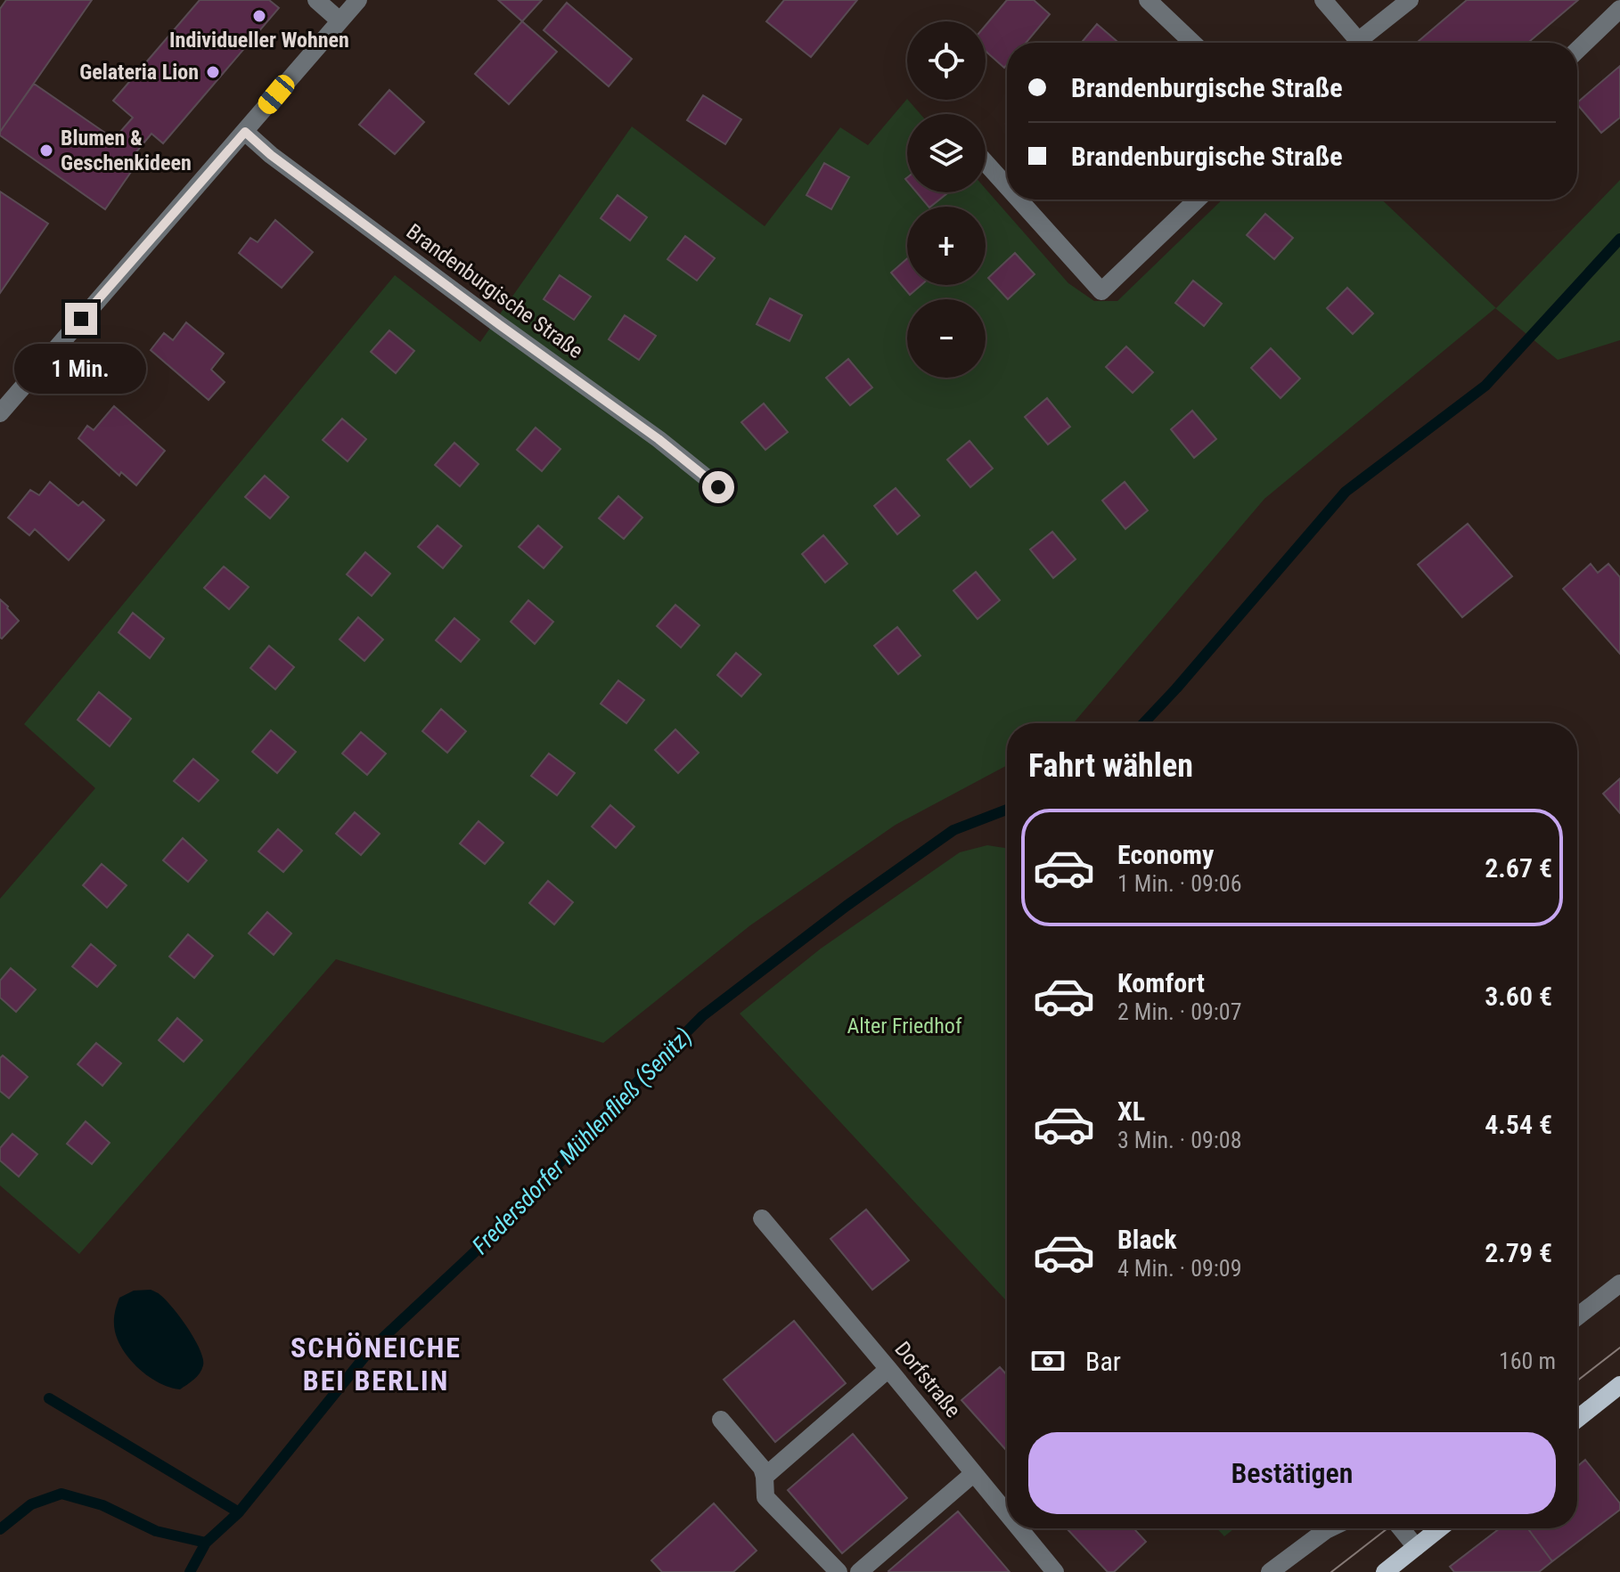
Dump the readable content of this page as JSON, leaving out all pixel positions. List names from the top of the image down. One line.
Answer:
{"streets":{"street":["Brandenburgische Straße","Dorfstraße"]},"districts":["SCHÖNEICHE BEI BERLIN"],"water":["Fredersdorfer Mühlenfließ (Senitz)"],"parks":["Alter Friedhof"],"places":["Individueller Wohnen","Gelateria Lion","Blumen & Geschenkideen"],"page":{"map_buttons":["+","−"],"banner":["Brandenburgische Straße","Brandenburgische Straße"],"bubble":"1 Min.","heading":"Fahrt wählen","list":[{"name":"Economy","note":"1 Min. · 09:06","value":"2.67 €"},{"name":"Komfort","note":"2 Min. · 09:07","value":"3.60 €"},{"name":"XL","note":"3 Min. · 09:08","value":"4.54 €"},{"name":"Black","note":"4 Min. · 09:09","value":"2.79 €"}],"pay":["Bar","160 m"],"buttons":"Bestätigen"}}
